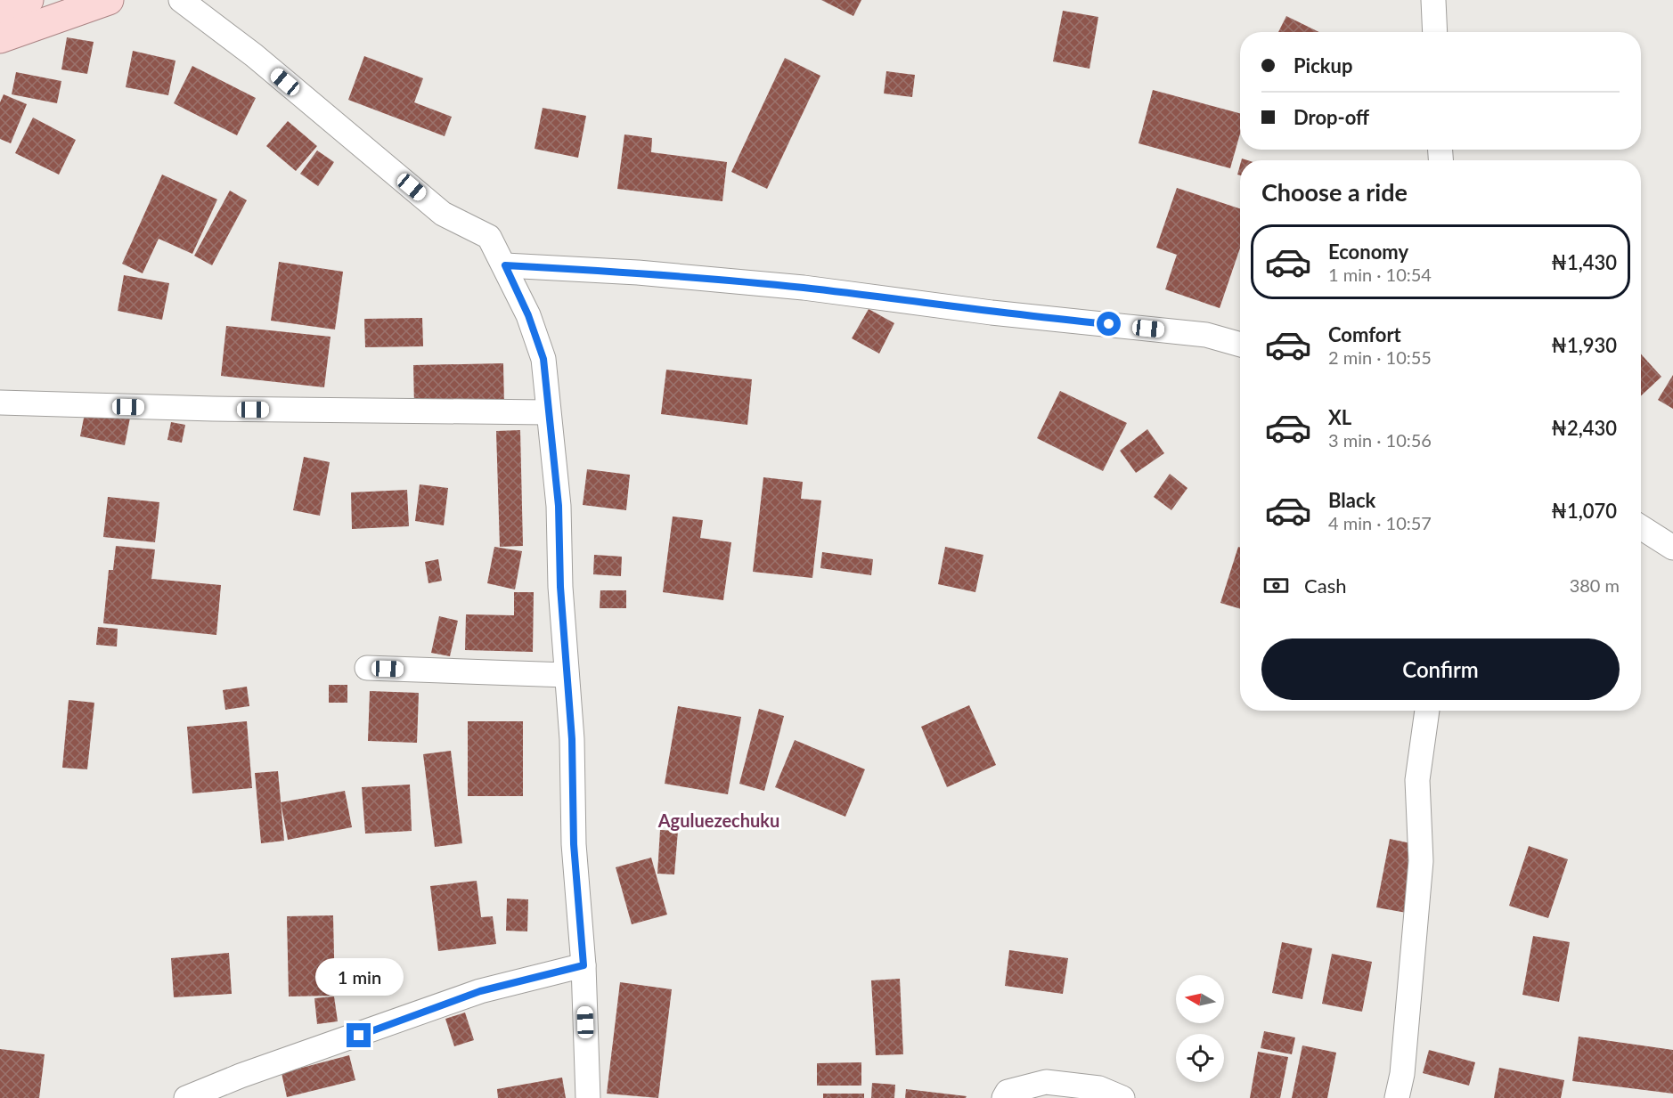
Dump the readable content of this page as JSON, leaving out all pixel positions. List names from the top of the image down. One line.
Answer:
{"districts":["Aguluezechuku"],"north":"left","page":{"banner":["Pickup","Drop-off"],"heading":"Choose a ride","list":[{"name":"Economy","note":"1 min · 10:54","value":"₦1,430"},{"name":"Comfort","note":"2 min · 10:55","value":"₦1,930"},{"name":"XL","note":"3 min · 10:56","value":"₦2,430"},{"name":"Black","note":"4 min · 10:57","value":"₦1,070"}],"pay":["Cash","380 m"],"buttons":"Confirm","bubble":"1 min"}}
